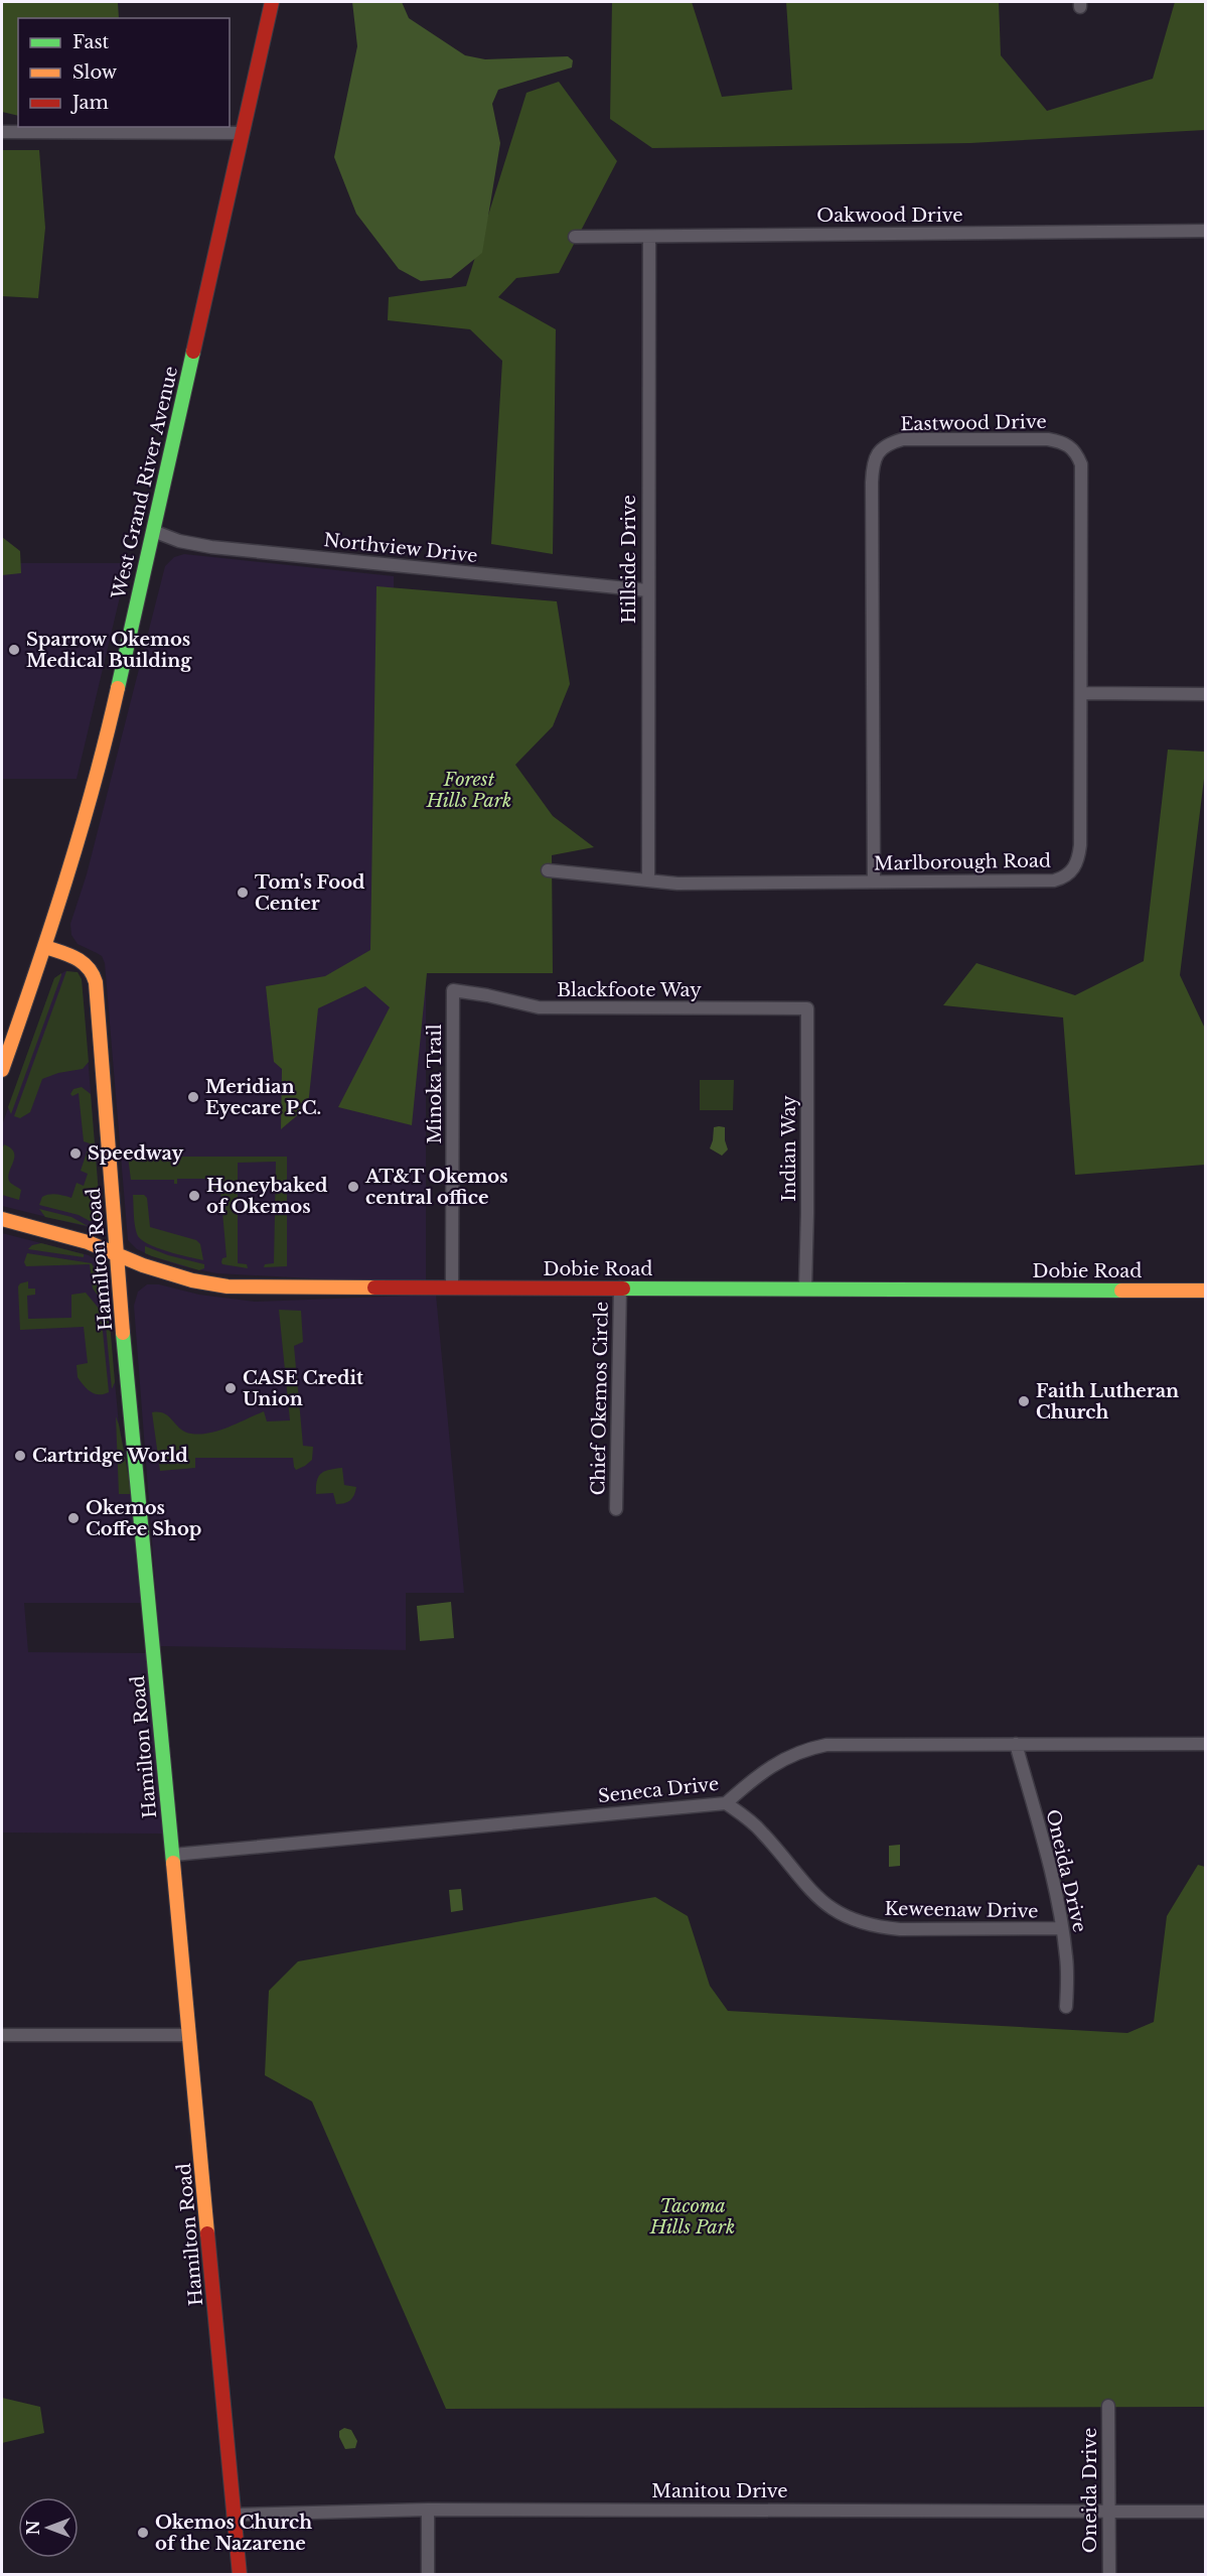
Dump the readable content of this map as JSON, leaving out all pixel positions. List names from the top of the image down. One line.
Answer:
{"streets":{"street":["Oakwood Drive","Eastwood Drive","West Grand River Avenue","Northview Drive","Hillside Drive","Marlborough Road","Blackfoote Way","Minoka Trail","Indian Way","Hamilton Road","Dobie Road","Chief Okemos Circle","Seneca Drive","Oneida Drive","Keweenaw Drive","Manitou Drive"]},"crossings":[["Oakwood Drive","Hillside Drive"],["Eastwood Drive","Marlborough Road"],["West Grand River Avenue","Northview Drive"],["West Grand River Avenue","Hamilton Road"],["Northview Drive","Hillside Drive"],["Hillside Drive","Marlborough Road"],["Blackfoote Way","Minoka Trail"],["Blackfoote Way","Indian Way"],["Minoka Trail","Dobie Road"],["Indian Way","Dobie Road"],["Hamilton Road","Dobie Road"],["Hamilton Road","Seneca Drive"],["Hamilton Road","Manitou Drive"],["Dobie Road","Chief Okemos Circle"],["Seneca Drive","Oneida Drive"],["Seneca Drive","Keweenaw Drive"],["Oneida Drive","Keweenaw Drive"],["Oneida Drive","Manitou Drive"]],"parks":["Forest Hills Park","Tacoma Hills Park"],"places":["Sparrow Okemos Medical Building","Tom's Food Center","Meridian Eyecare P.C.","Speedway","AT&T Okemos central office","Honeybaked of Okemos","CASE Credit Union","Faith Lutheran Church","Cartridge World","Okemos Coffee Shop","Okemos Church of the Nazarene"],"legend":["Fast","Slow","Jam"],"north":"left"}
